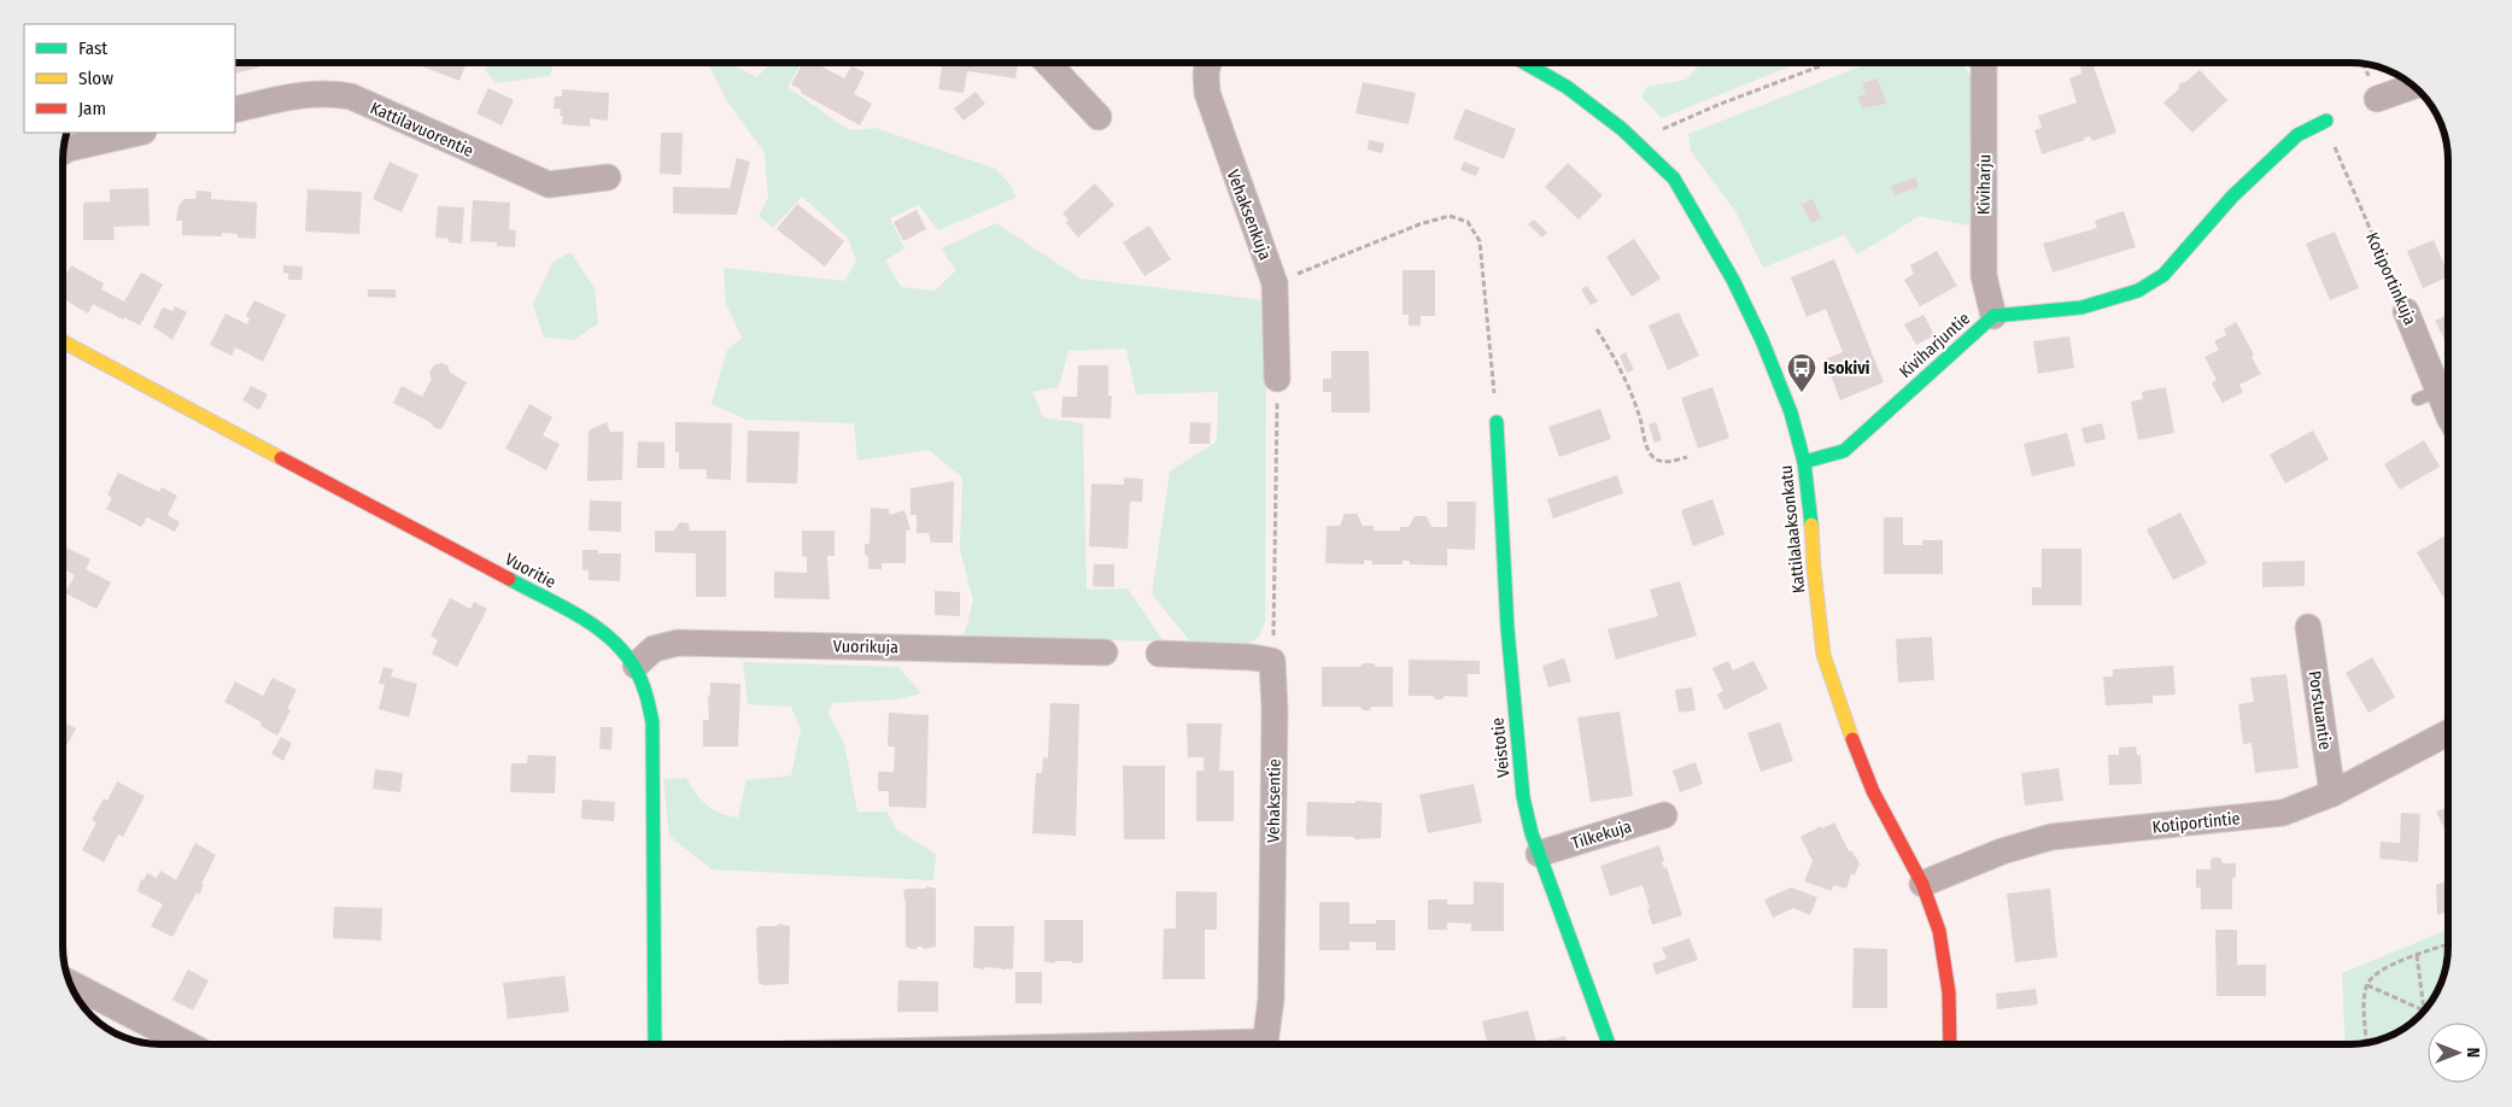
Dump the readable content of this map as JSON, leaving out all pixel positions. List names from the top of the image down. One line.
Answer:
{"streets":{"street":["Kattilavuorentie","Kiviharju","Vehaksenkuja","Kotiportinkuja","Kiviharjuntie","Kattilalaaksonkatu","Vuoritie","Vuorikuja","Porstuantie","Veistotie","Vehaksentie","Kotiportintie","Tilkekuja"]},"crossings":[["Kiviharju","Kiviharjuntie"],["Kotiportinkuja","Kiviharjuntie"],["Kiviharjuntie","Kattilalaaksonkatu"],["Kattilalaaksonkatu","Kotiportintie"],["Vuoritie","Vuorikuja"],["Porstuantie","Kotiportintie"],["Veistotie","Tilkekuja"]],"places":{"bus stop":["Isokivi"]},"legend":["Fast","Slow","Jam"],"north":"right"}
